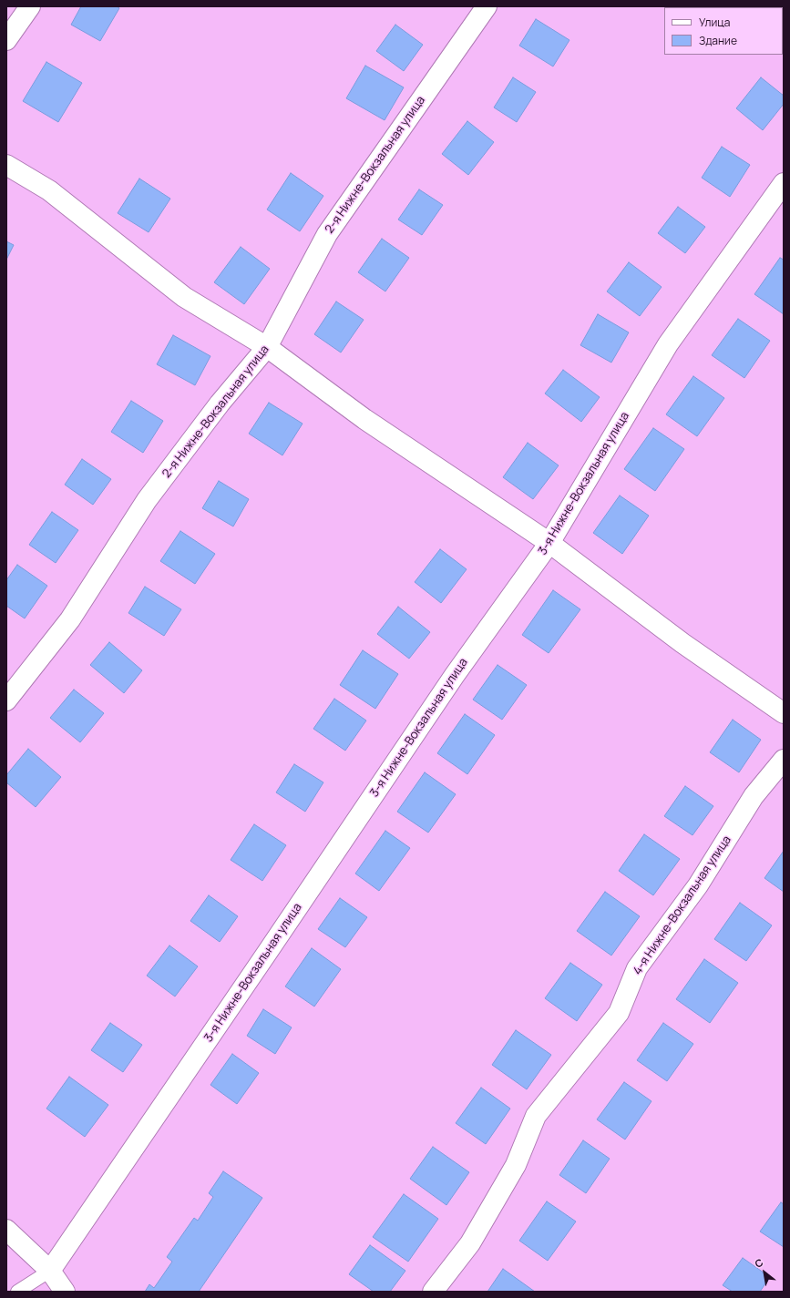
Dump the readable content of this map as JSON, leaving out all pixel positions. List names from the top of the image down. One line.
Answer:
{"streets":{"street":["2-я Нижне-Вокзальная улица","3-я Нижне-Вокзальная улица","4-я Нижне-Вокзальная улица"]},"legend":["Улица","Здание"],"north":"top left"}
